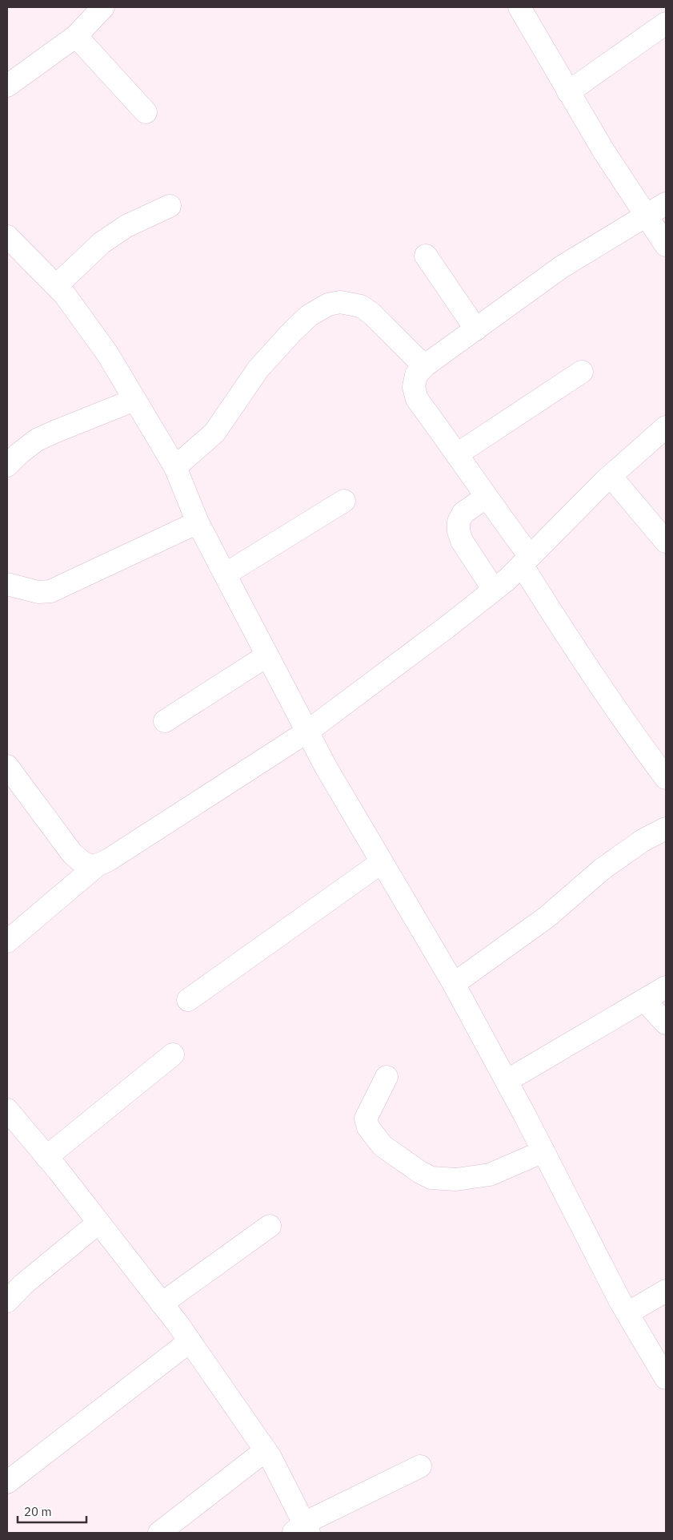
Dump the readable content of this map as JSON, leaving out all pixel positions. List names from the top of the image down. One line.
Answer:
{"scale_bar":"20 m"}
